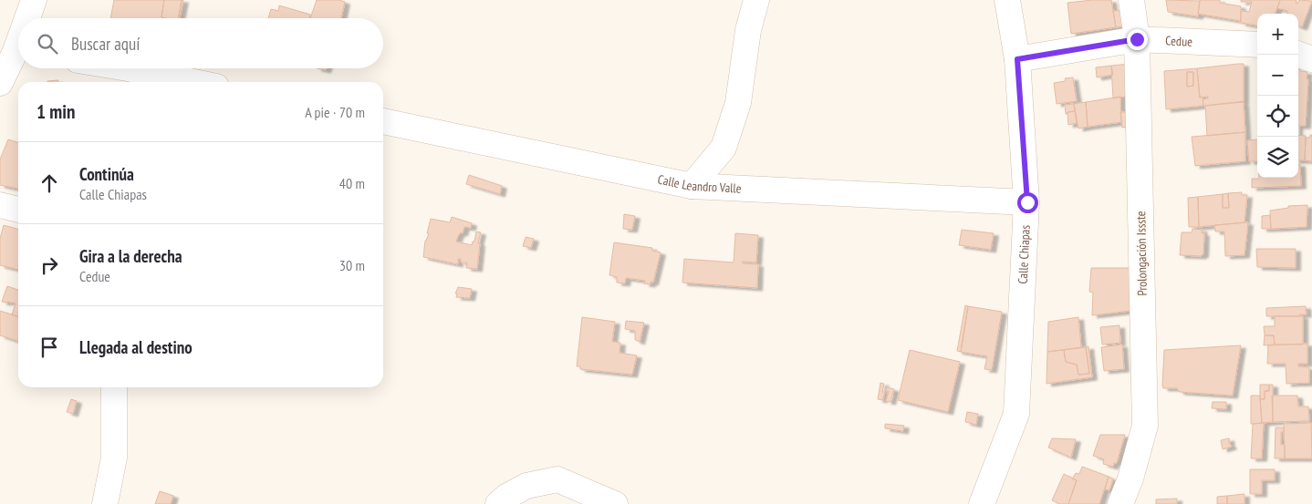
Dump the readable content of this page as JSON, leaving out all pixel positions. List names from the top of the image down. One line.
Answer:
{"streets":{"street":["Cedue","Calle Leandro Valle","Prolongación Issste","Calle Chiapas"]},"crossings":[["Cedue","Prolongación Issste"],["Cedue","Calle Chiapas"],["Calle Leandro Valle","Calle Chiapas"]],"page":{"map_buttons":["+","−"],"search":"Buscar aquí","heading":["1 min","A pie · 70 m"],"list":[["Continúa","Calle Chiapas","40 m"],["Gira a la derecha","Cedue","30 m"],"Llegada al destino"]}}
